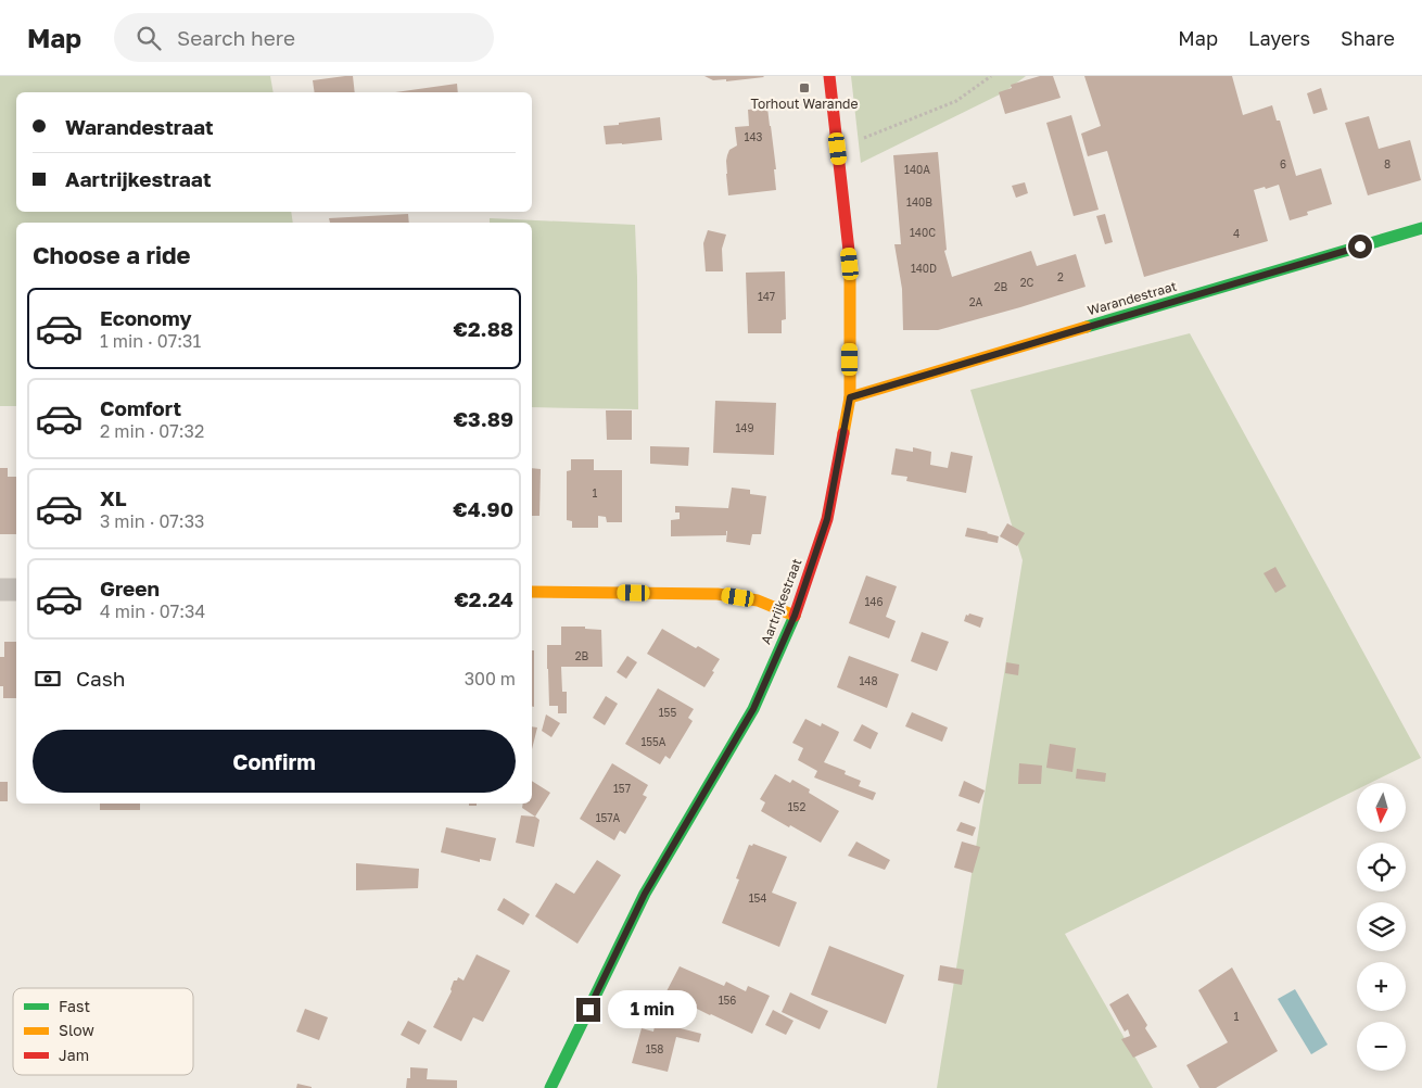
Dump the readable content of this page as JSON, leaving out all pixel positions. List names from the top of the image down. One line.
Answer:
{"streets":{"street":["Warandestraat","Aartrijkestraat"]},"crossings":[["Warandestraat","Aartrijkestraat"]],"places":{"transit":["Torhout Warande"]},"house_numbers":["143","6","8","140A","140B","140C","4","140D","2","2C","2B","147","2A","149","1","146","2B","148","155","155A","157","152","157A","154","156","1","158"],"legend":["Fast","Slow","Jam"],"north":"bottom","page":{"header":"Map","search":"Search here","nav":["Map","Layers","Share"],"banner":["Warandestraat","Aartrijkestraat"],"heading":"Choose a ride","list":[{"name":"Economy","note":"1 min · 07:31","value":"€2.88"},{"name":"Comfort","note":"2 min · 07:32","value":"€3.89"},{"name":"XL","note":"3 min · 07:33","value":"€4.90"},{"name":"Green","note":"4 min · 07:34","value":"€2.24"}],"pay":["Cash","300 m"],"buttons":"Confirm","map_buttons":["+","−"],"bubble":"1 min"}}
